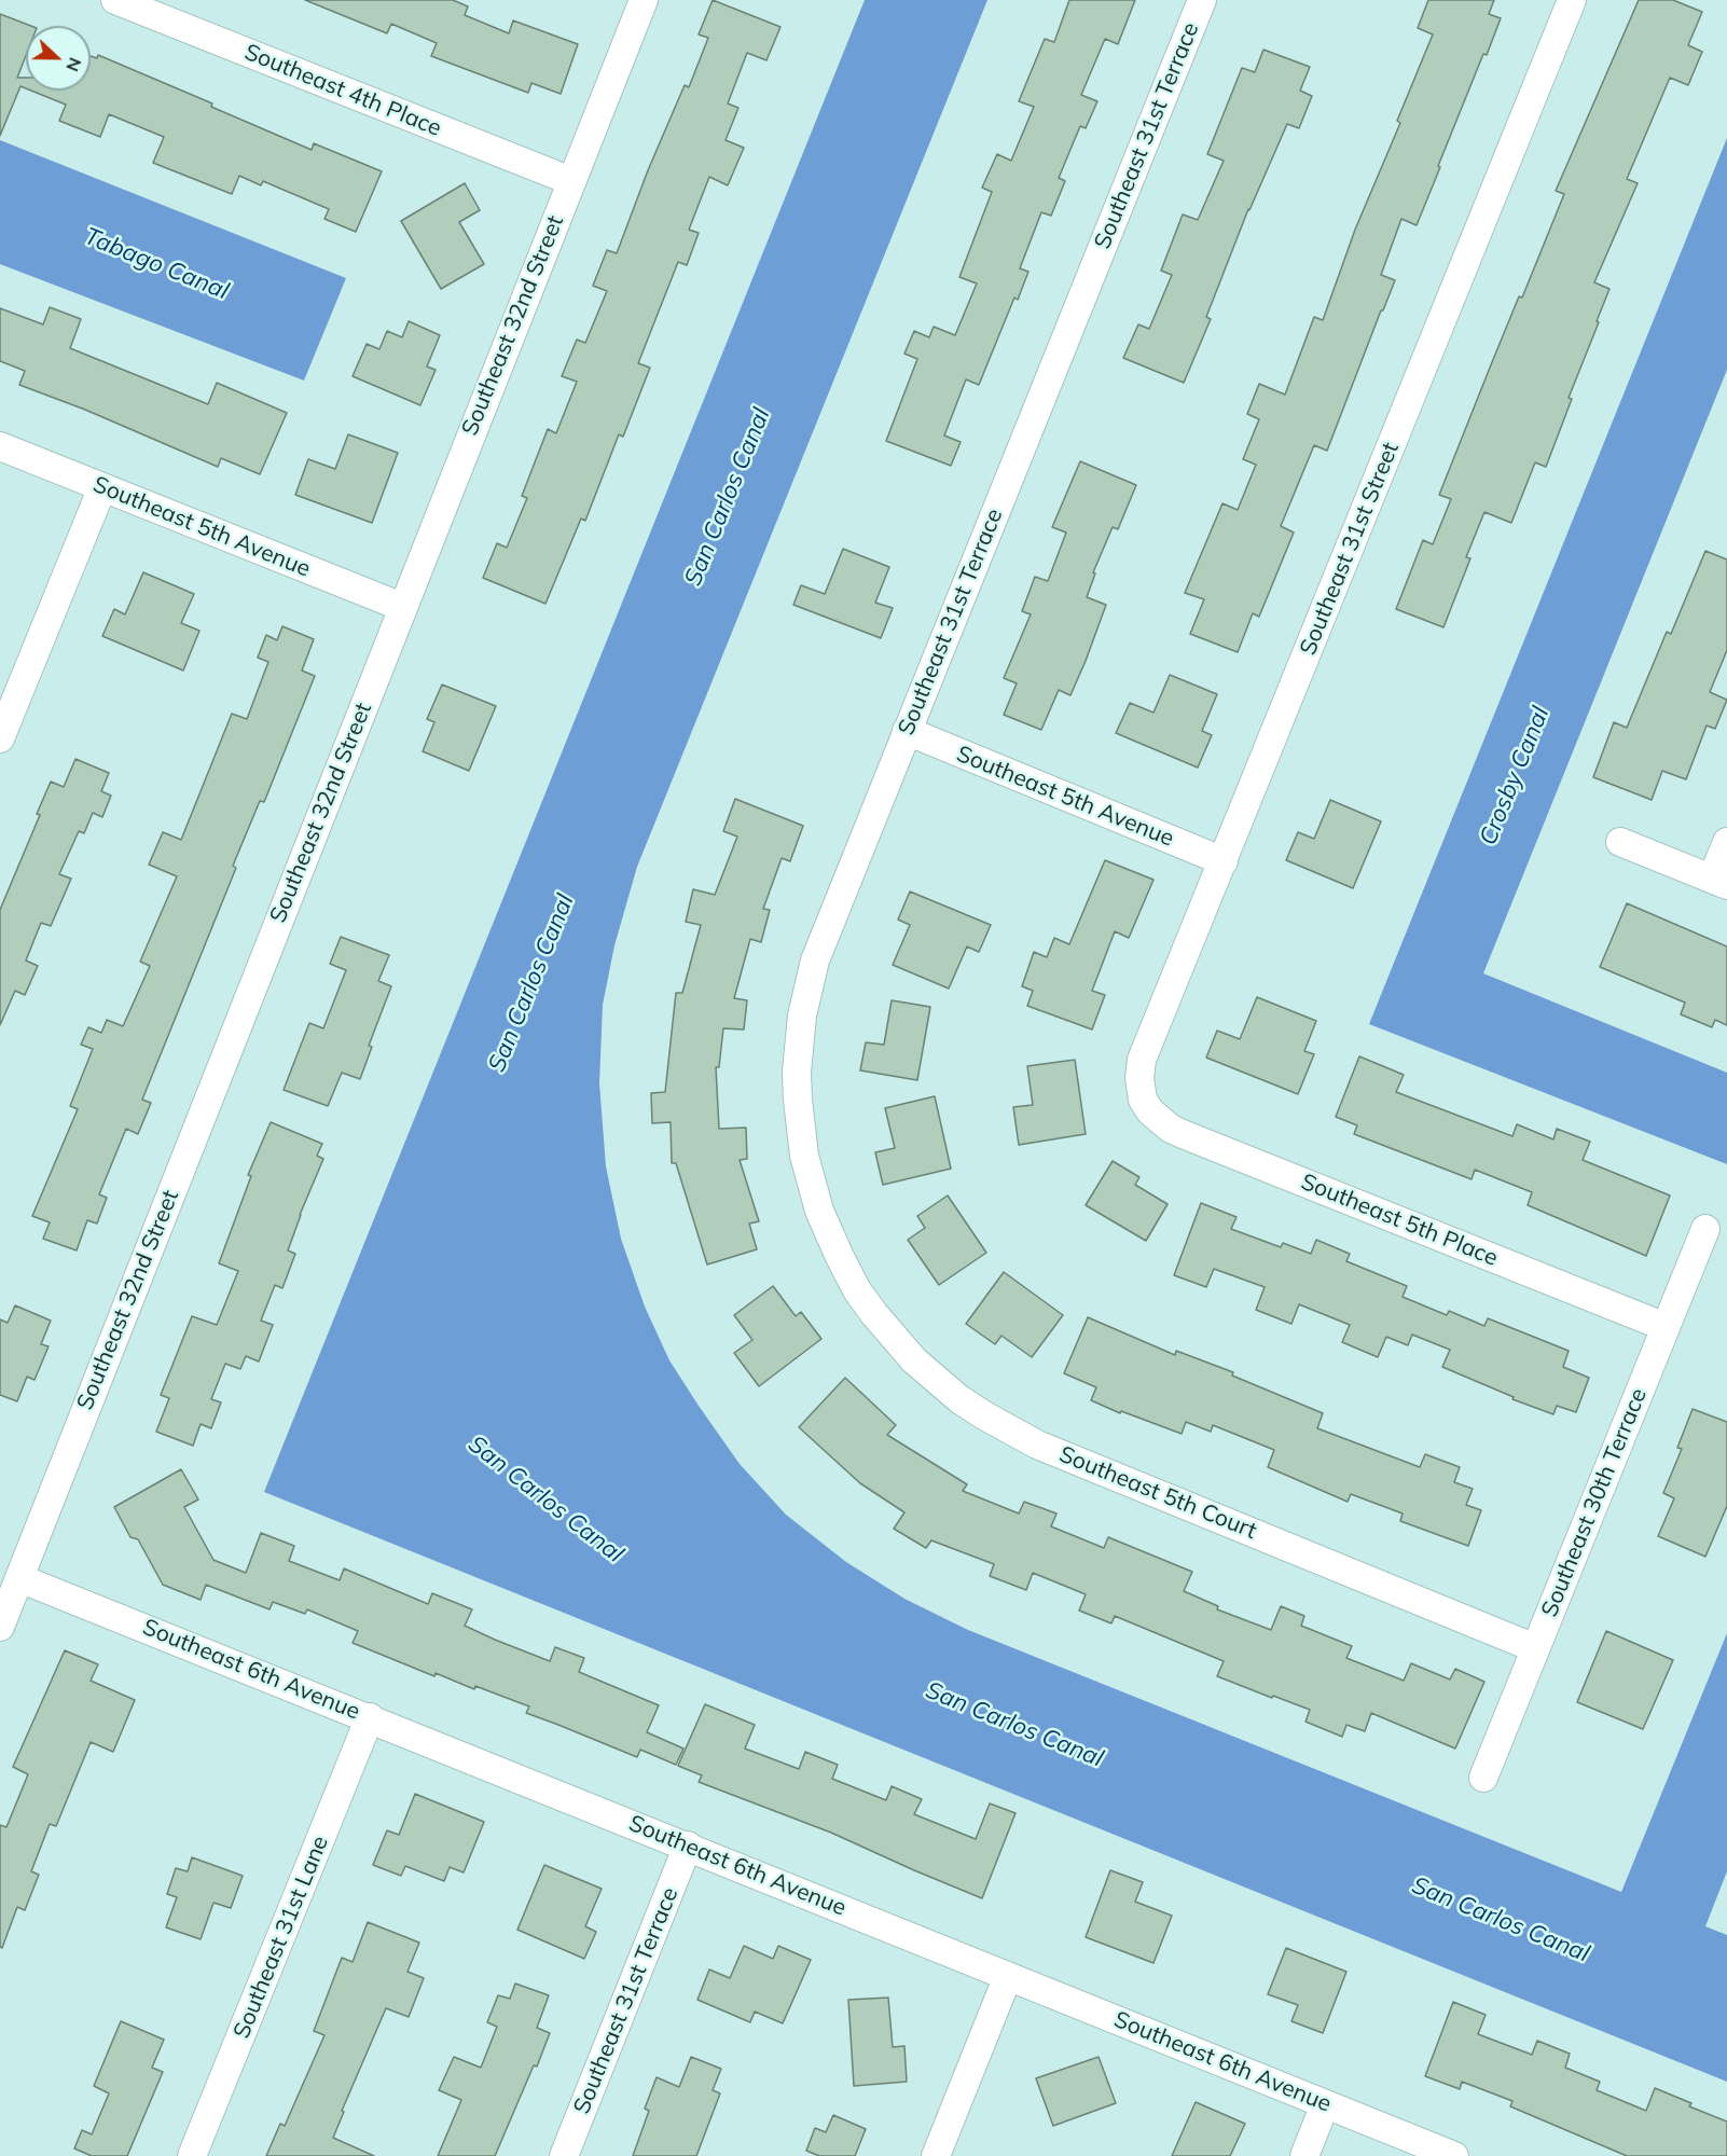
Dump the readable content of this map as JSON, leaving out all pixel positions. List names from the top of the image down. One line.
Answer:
{"streets":{"street":["Southeast 4th Place","Southeast 31st Terrace","Southeast 32nd Street","Southeast 5th Avenue","Southeast 31st Street","Southeast 5th Place","Southeast 5th Court","Southeast 30th Terrace","Southeast 6th Avenue","Southeast 31st Lane"]},"crossings":[["Southeast 4th Place","Southeast 32nd Street"],["Southeast 31st Terrace","Southeast 5th Avenue"],["Southeast 31st Terrace","Southeast 5th Court"],["Southeast 31st Terrace","Southeast 6th Avenue"],["Southeast 32nd Street","Southeast 5th Avenue"],["Southeast 32nd Street","Southeast 6th Avenue"],["Southeast 5th Avenue","Southeast 31st Street"],["Southeast 31st Street","Southeast 5th Place"],["Southeast 5th Place","Southeast 30th Terrace"],["Southeast 5th Court","Southeast 30th Terrace"],["Southeast 6th Avenue","Southeast 31st Lane"]],"water":["Tabago Canal","San Carlos Canal","Crosby Canal"],"north":"right"}
